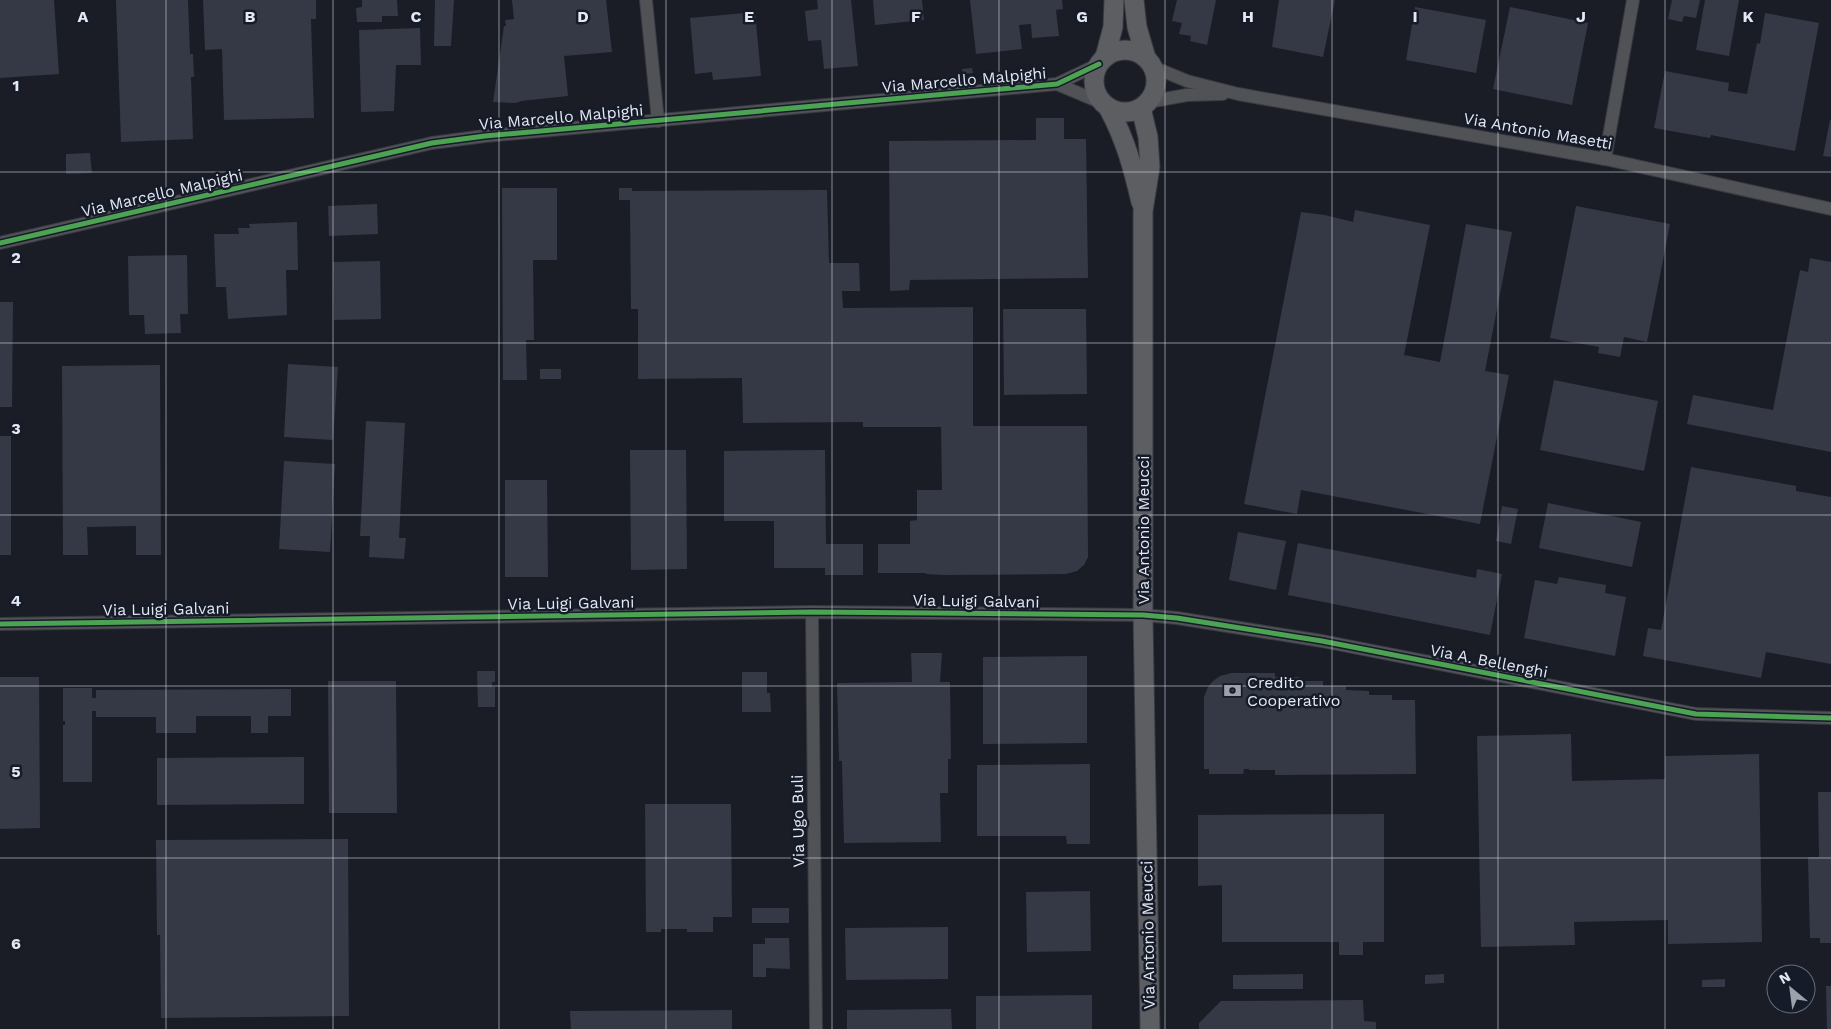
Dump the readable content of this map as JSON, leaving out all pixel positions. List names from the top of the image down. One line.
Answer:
{"streets":{"street":["Via Marcello Malpighi","Via Antonio Masetti","Via Antonio Meucci","Via Luigi Galvani","Via A. Bellenghi","Via Ugo Buli"]},"crossings":[["Via Marcello Malpighi","Via Antonio Masetti"],["Via Marcello Malpighi","Via Antonio Meucci"],["Via Antonio Masetti","Via Antonio Meucci"],["Via Antonio Meucci","Via Luigi Galvani"],["Via Antonio Meucci","Via A. Bellenghi"],["Via Luigi Galvani","Via A. Bellenghi"],["Via Luigi Galvani","Via Ugo Buli"]],"places":{"bank":["Credito Cooperativo"]},"north":"top left","grid":{"columns":["A","B","C","D","E","F","G","H","I","J","K"],"rows":["1","2","3","4","5","6"]}}
